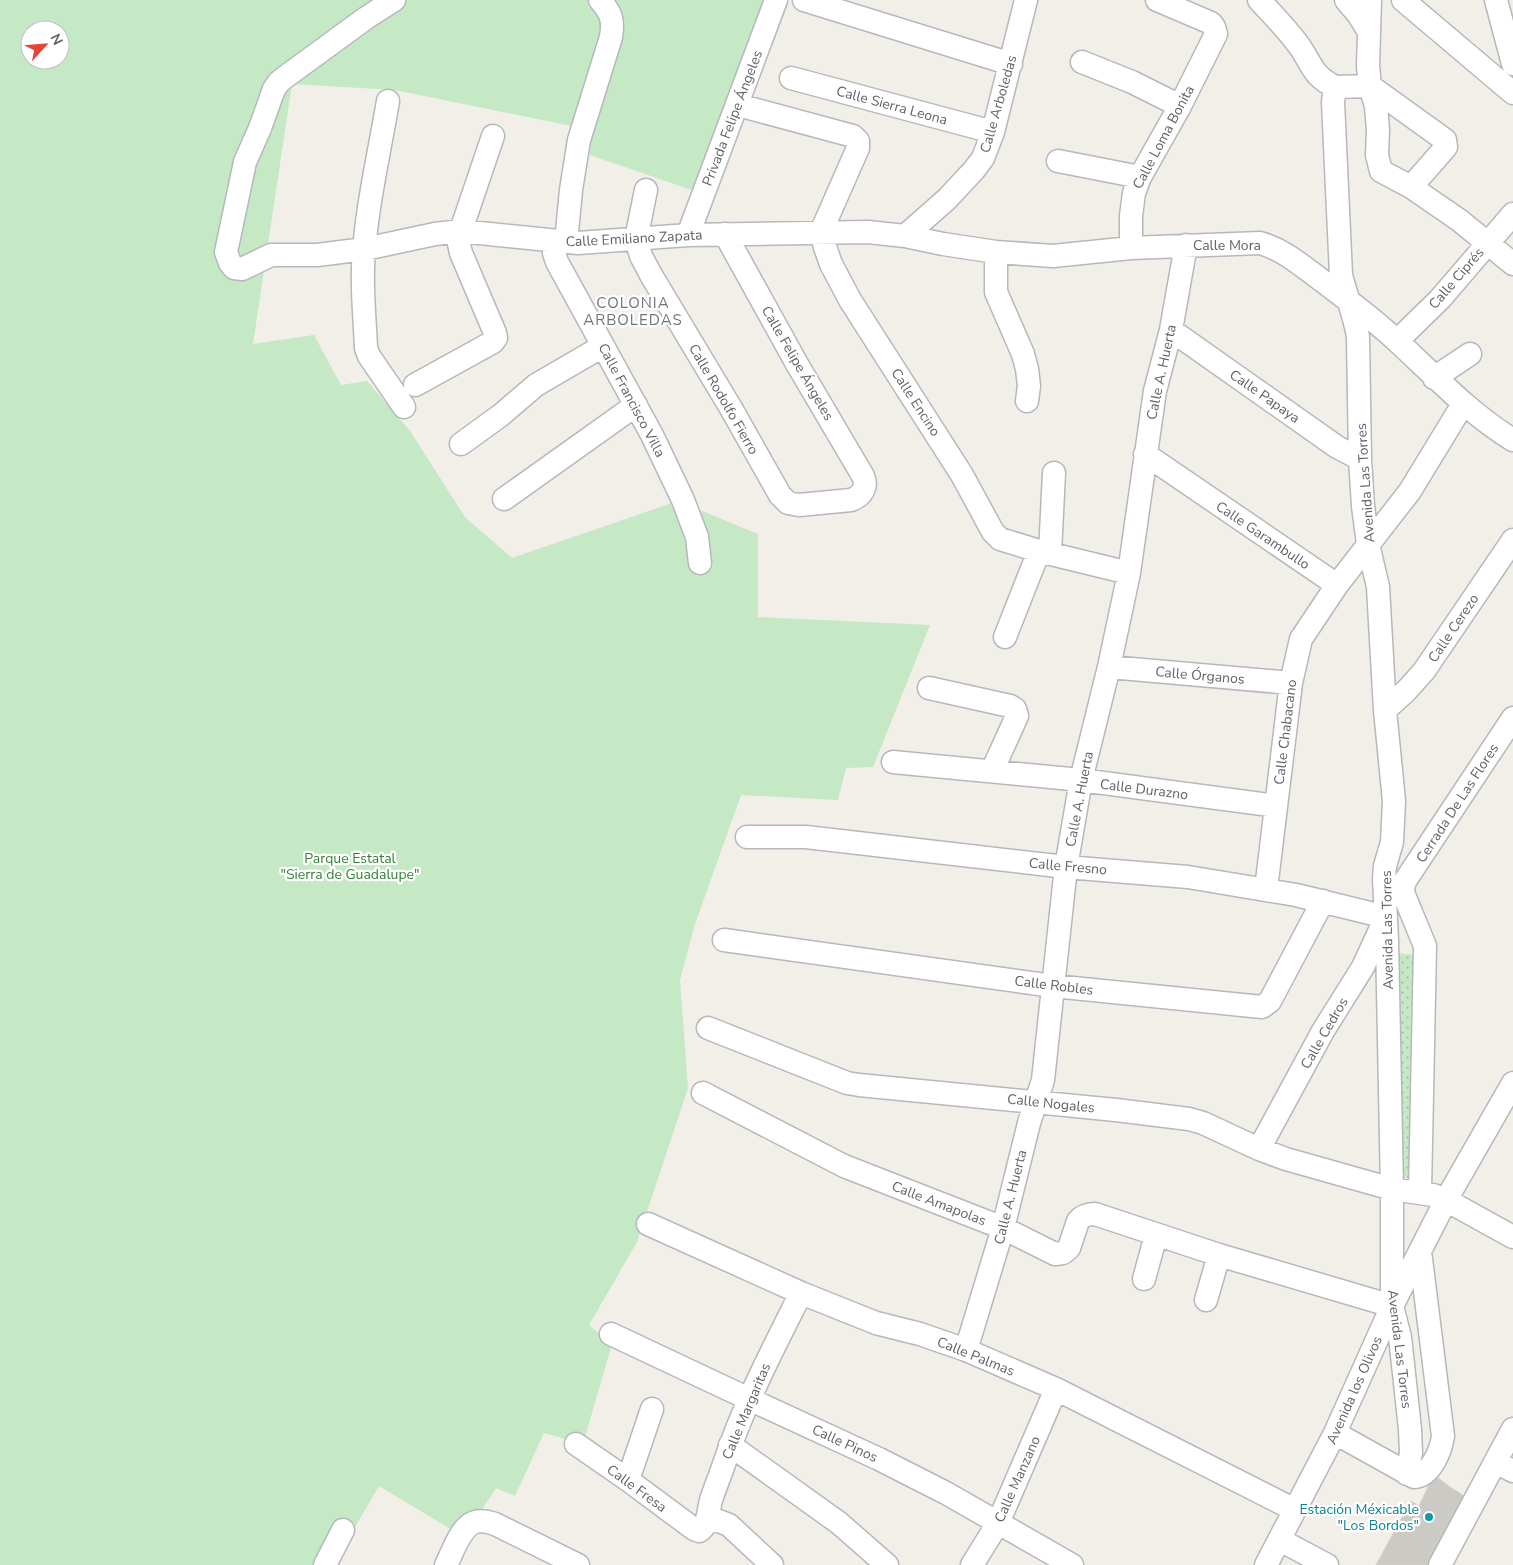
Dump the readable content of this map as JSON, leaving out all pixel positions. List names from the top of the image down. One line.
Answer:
{"streets":{"street":["Calle Arboledas","Calle Sierra Leona","Privada Felipe Ángeles","Calle Loma Bonita","Calle Emiliano Zapata","Calle Mora","Calle Ciprés","Calle Felipe Ángeles","Calle A. Huerta","Calle Papaya","Calle Rodolfo Fierro","Calle Francisco Villa","Calle Encino","Avenida Las Torres","Calle Garambullo","Calle Cerezo","Calle Órganos","Calle Chabacano","Calle Durazno","Cerrada De Las Flores","Calle Fresno","Calle Robles","Calle Cedros","Calle Nogales","Calle Amapolas","Calle Palmas","Avenida los Olivos","Calle Margaritas","Calle Pinos","Calle Manzano","Calle Fresa"]},"crossings":[["Calle Arboledas","Calle Sierra Leona"],["Calle Arboledas","Calle Emiliano Zapata"],["Calle Arboledas","Calle Mora"],["Privada Felipe Ángeles","Calle Emiliano Zapata"],["Calle Loma Bonita","Calle Mora"],["Calle Emiliano Zapata","Calle Mora"],["Calle Emiliano Zapata","Calle Felipe Ángeles"],["Calle Emiliano Zapata","Calle Rodolfo Fierro"],["Calle Emiliano Zapata","Calle Francisco Villa"],["Calle Emiliano Zapata","Calle Encino"],["Calle Mora","Calle Ciprés"],["Calle Mora","Calle A. Huerta"],["Calle Mora","Avenida Las Torres"],["Calle Felipe Ángeles","Calle Rodolfo Fierro"],["Calle A. Huerta","Calle Papaya"],["Calle A. Huerta","Calle Encino"],["Calle A. Huerta","Calle Garambullo"],["Calle A. Huerta","Calle Órganos"],["Calle A. Huerta","Calle Durazno"],["Calle A. Huerta","Calle Fresno"],["Calle A. Huerta","Calle Robles"],["Calle A. Huerta","Calle Nogales"],["Calle A. Huerta","Calle Amapolas"],["Calle A. Huerta","Calle Palmas"],["Calle Papaya","Avenida Las Torres"],["Avenida Las Torres","Calle Cerezo"],["Avenida Las Torres","Cerrada De Las Flores"],["Avenida Las Torres","Calle Fresno"],["Avenida Las Torres","Calle Cedros"],["Avenida Las Torres","Calle Nogales"],["Avenida Las Torres","Calle Amapolas"],["Avenida Las Torres","Avenida los Olivos"],["Calle Garambullo","Calle Chabacano"],["Calle Órganos","Calle Chabacano"],["Calle Chabacano","Calle Durazno"],["Calle Chabacano","Calle Fresno"],["Calle Fresno","Calle Robles"],["Calle Fresno","Calle Cedros"],["Calle Cedros","Calle Nogales"],["Calle Nogales","Avenida los Olivos"],["Calle Amapolas","Avenida los Olivos"],["Calle Palmas","Avenida los Olivos"],["Calle Palmas","Calle Margaritas"],["Calle Palmas","Calle Manzano"],["Calle Margaritas","Calle Pinos"],["Calle Margaritas","Calle Fresa"],["Calle Pinos","Calle Manzano"]],"districts":["COLONIA ARBOLEDAS"],"parks":["Parque Estatal \"Sierra de Guadalupe\""],"places":["Estación Méxicable \"Los Bordos\""],"north":"top right"}
